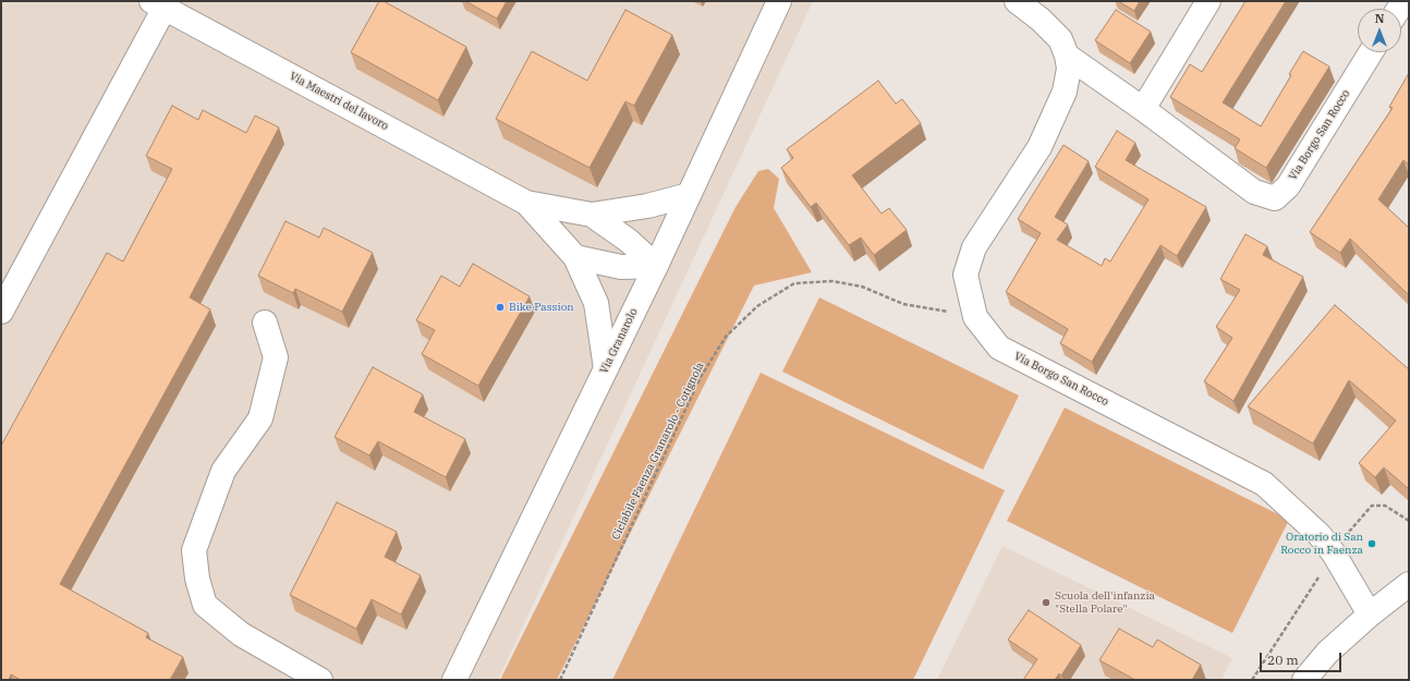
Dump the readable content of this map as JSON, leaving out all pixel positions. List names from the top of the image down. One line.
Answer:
{"streets":{"street":["Via Maestri del lavoro","Via Borgo San Rocco","Via Granarolo"],"path":["Ciclabile Faenza Granarolo - Cotignola"]},"crossings":[["Via Maestri del lavoro","Via Granarolo"],["Via Borgo San Rocco","Ciclabile Faenza Granarolo - Cotignola"]],"places":["Bike Passion","Oratorio di San Rocco in Faenza","Scuola dell'infanzia \"Stella Polare\""],"scale_bar":"20 m","north":"top"}
